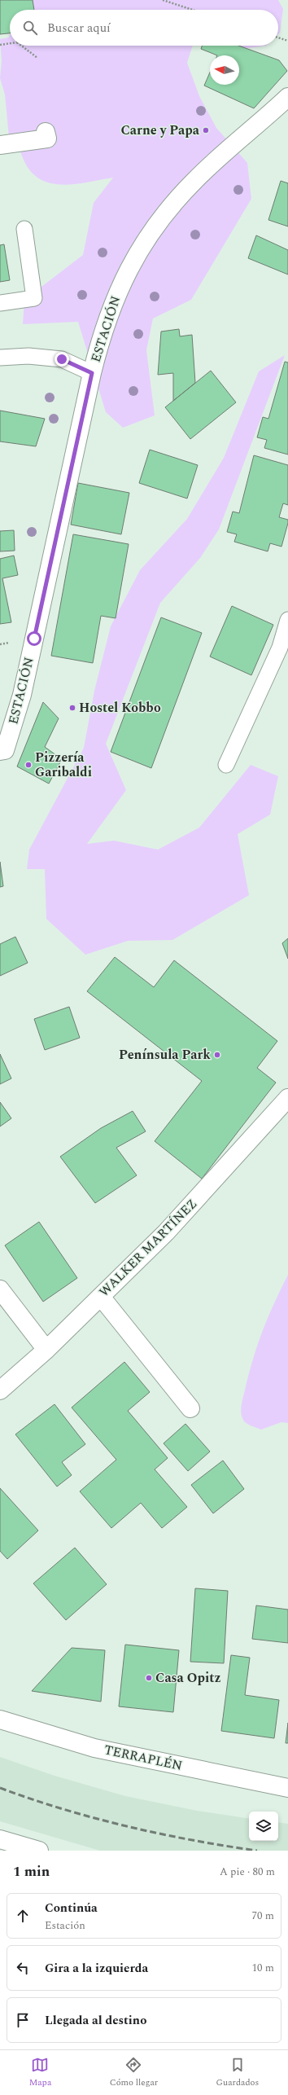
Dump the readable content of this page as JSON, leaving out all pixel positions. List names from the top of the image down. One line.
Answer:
{"streets":{"street":["ESTACIÓN","WALKER MARTÍNEZ","TERRAPLÉN"]},"places":["Carne y Papa","Hostel Kobbo","Pizzería Garibaldi","Península Park","Casa Opitz"],"north":"left","page":{"search":"Buscar aquí","heading":["1 min","A pie · 80 m"],"list":[["Continúa","Estación","70 m"],["Gira a la izquierda","10 m"],"Llegada al destino"],"nav":["Mapa","Cómo llegar","Guardados"]}}
